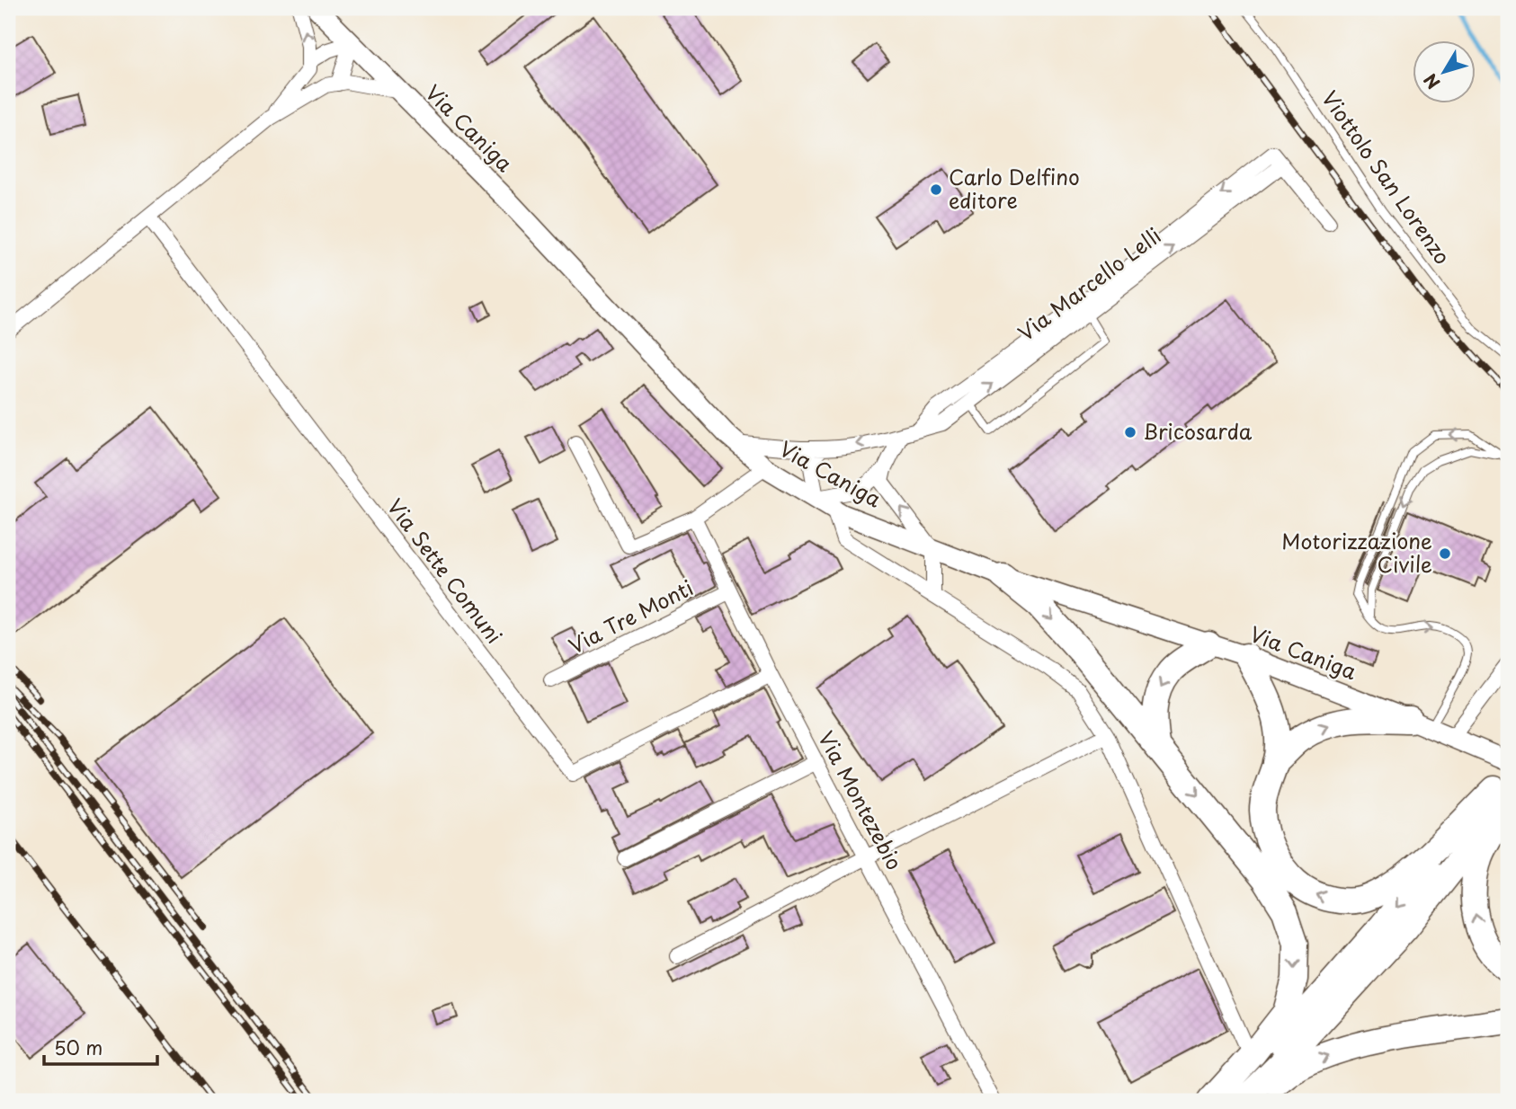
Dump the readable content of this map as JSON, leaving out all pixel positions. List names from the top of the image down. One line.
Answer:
{"streets":{"street":["Via Caniga","Via Marcello Lelli","Via Sette Comuni","Via Tre Monti","Via Montezebio"],"lane":["Viottolo San Lorenzo"]},"crossings":[["Via Caniga","Via Marcello Lelli"],["Via Sette Comuni","Via Montezebio"],["Via Tre Monti","Via Montezebio"]],"places":["Carlo Delfino editore","Bricosarda","Motorizzazione Civile"],"scale_bar":"50 m","north":"bottom left"}
